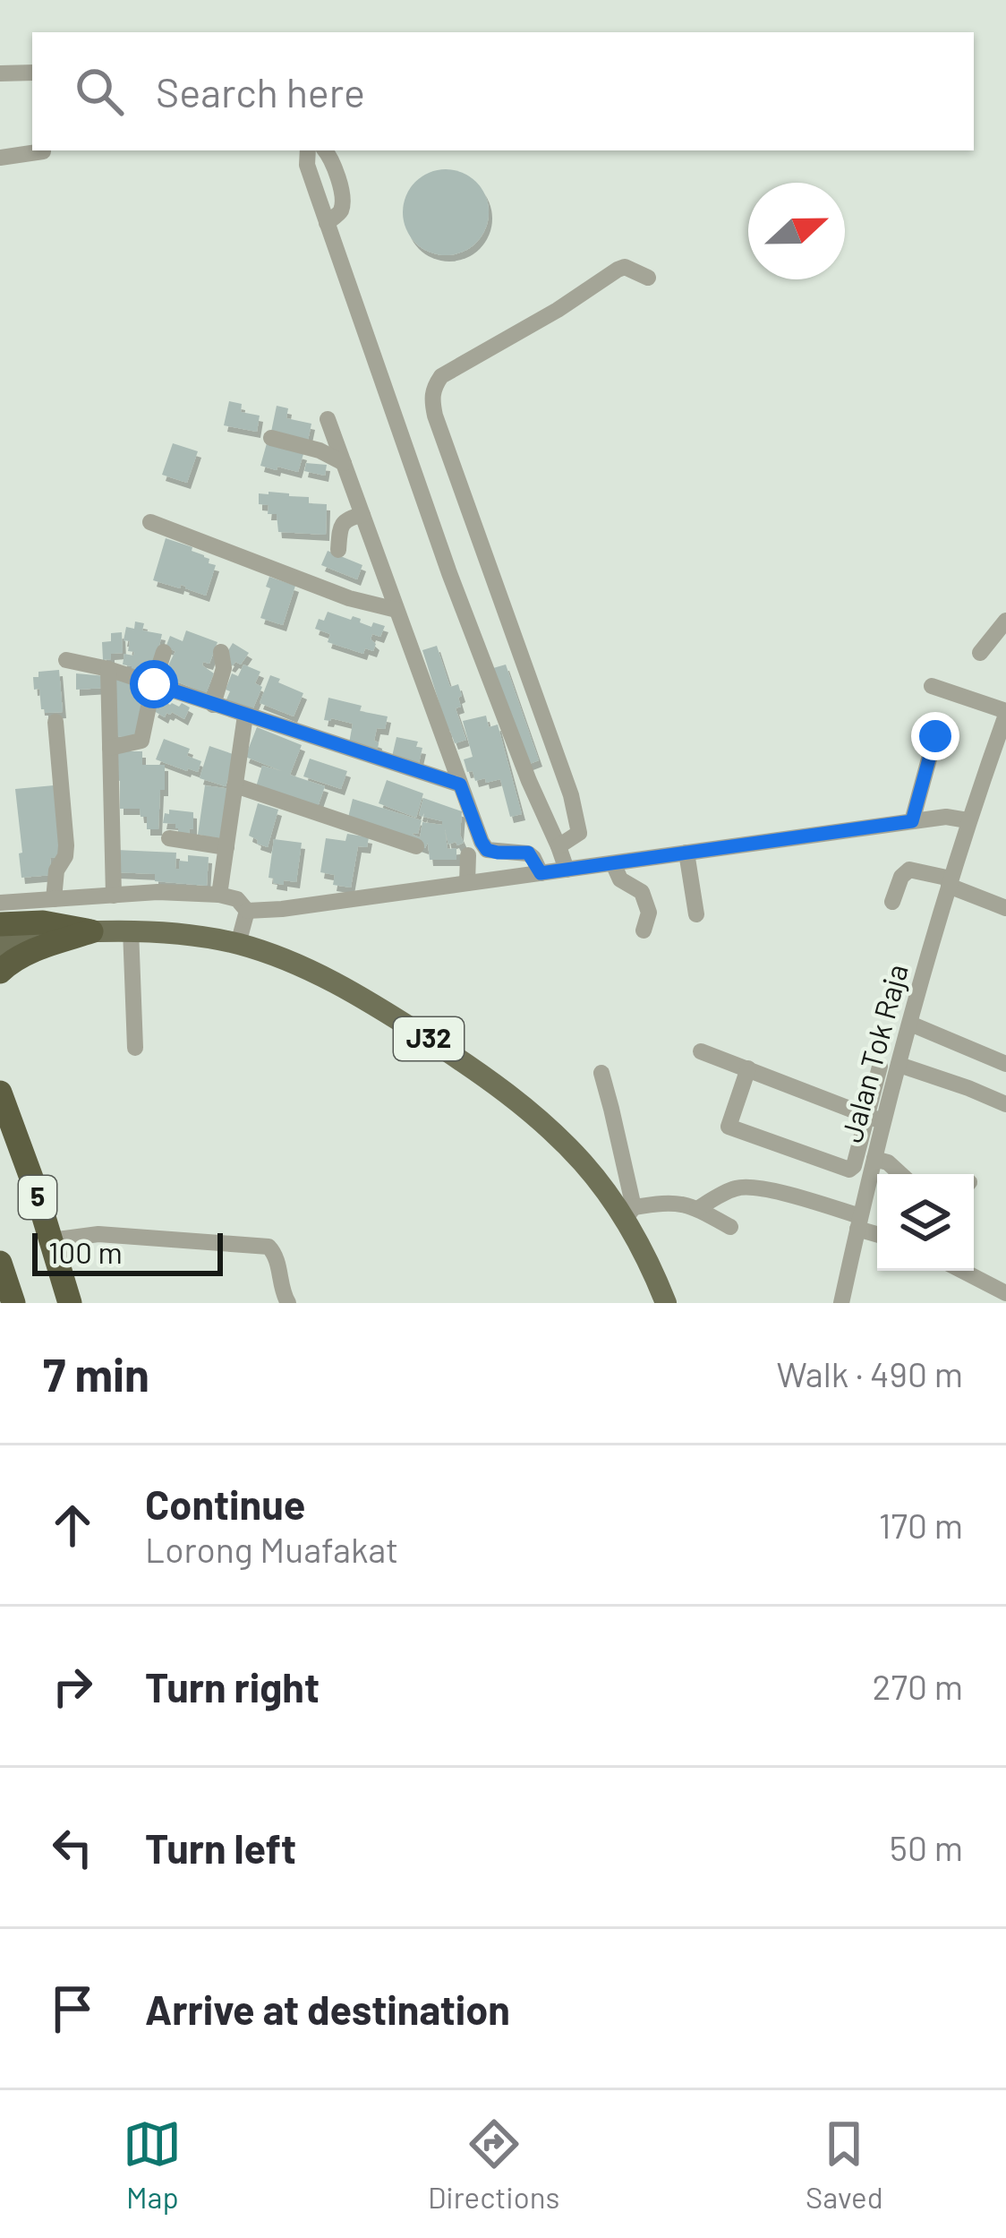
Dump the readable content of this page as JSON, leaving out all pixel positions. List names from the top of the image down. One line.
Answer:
{"streets":{"highway":["5"],"main road":["J32"],"street":["Jalan Tok Raja"]},"scale_bar":"100 m","north":"right","page":{"search":"Search here","scale":"100 m","heading":["7 min","Walk · 490 m"],"list":[["Continue","Lorong Muafakat","170 m"],["Turn right","270 m"],["Turn left","50 m"],"Arrive at destination"],"nav":["Map","Directions","Saved"]}}
